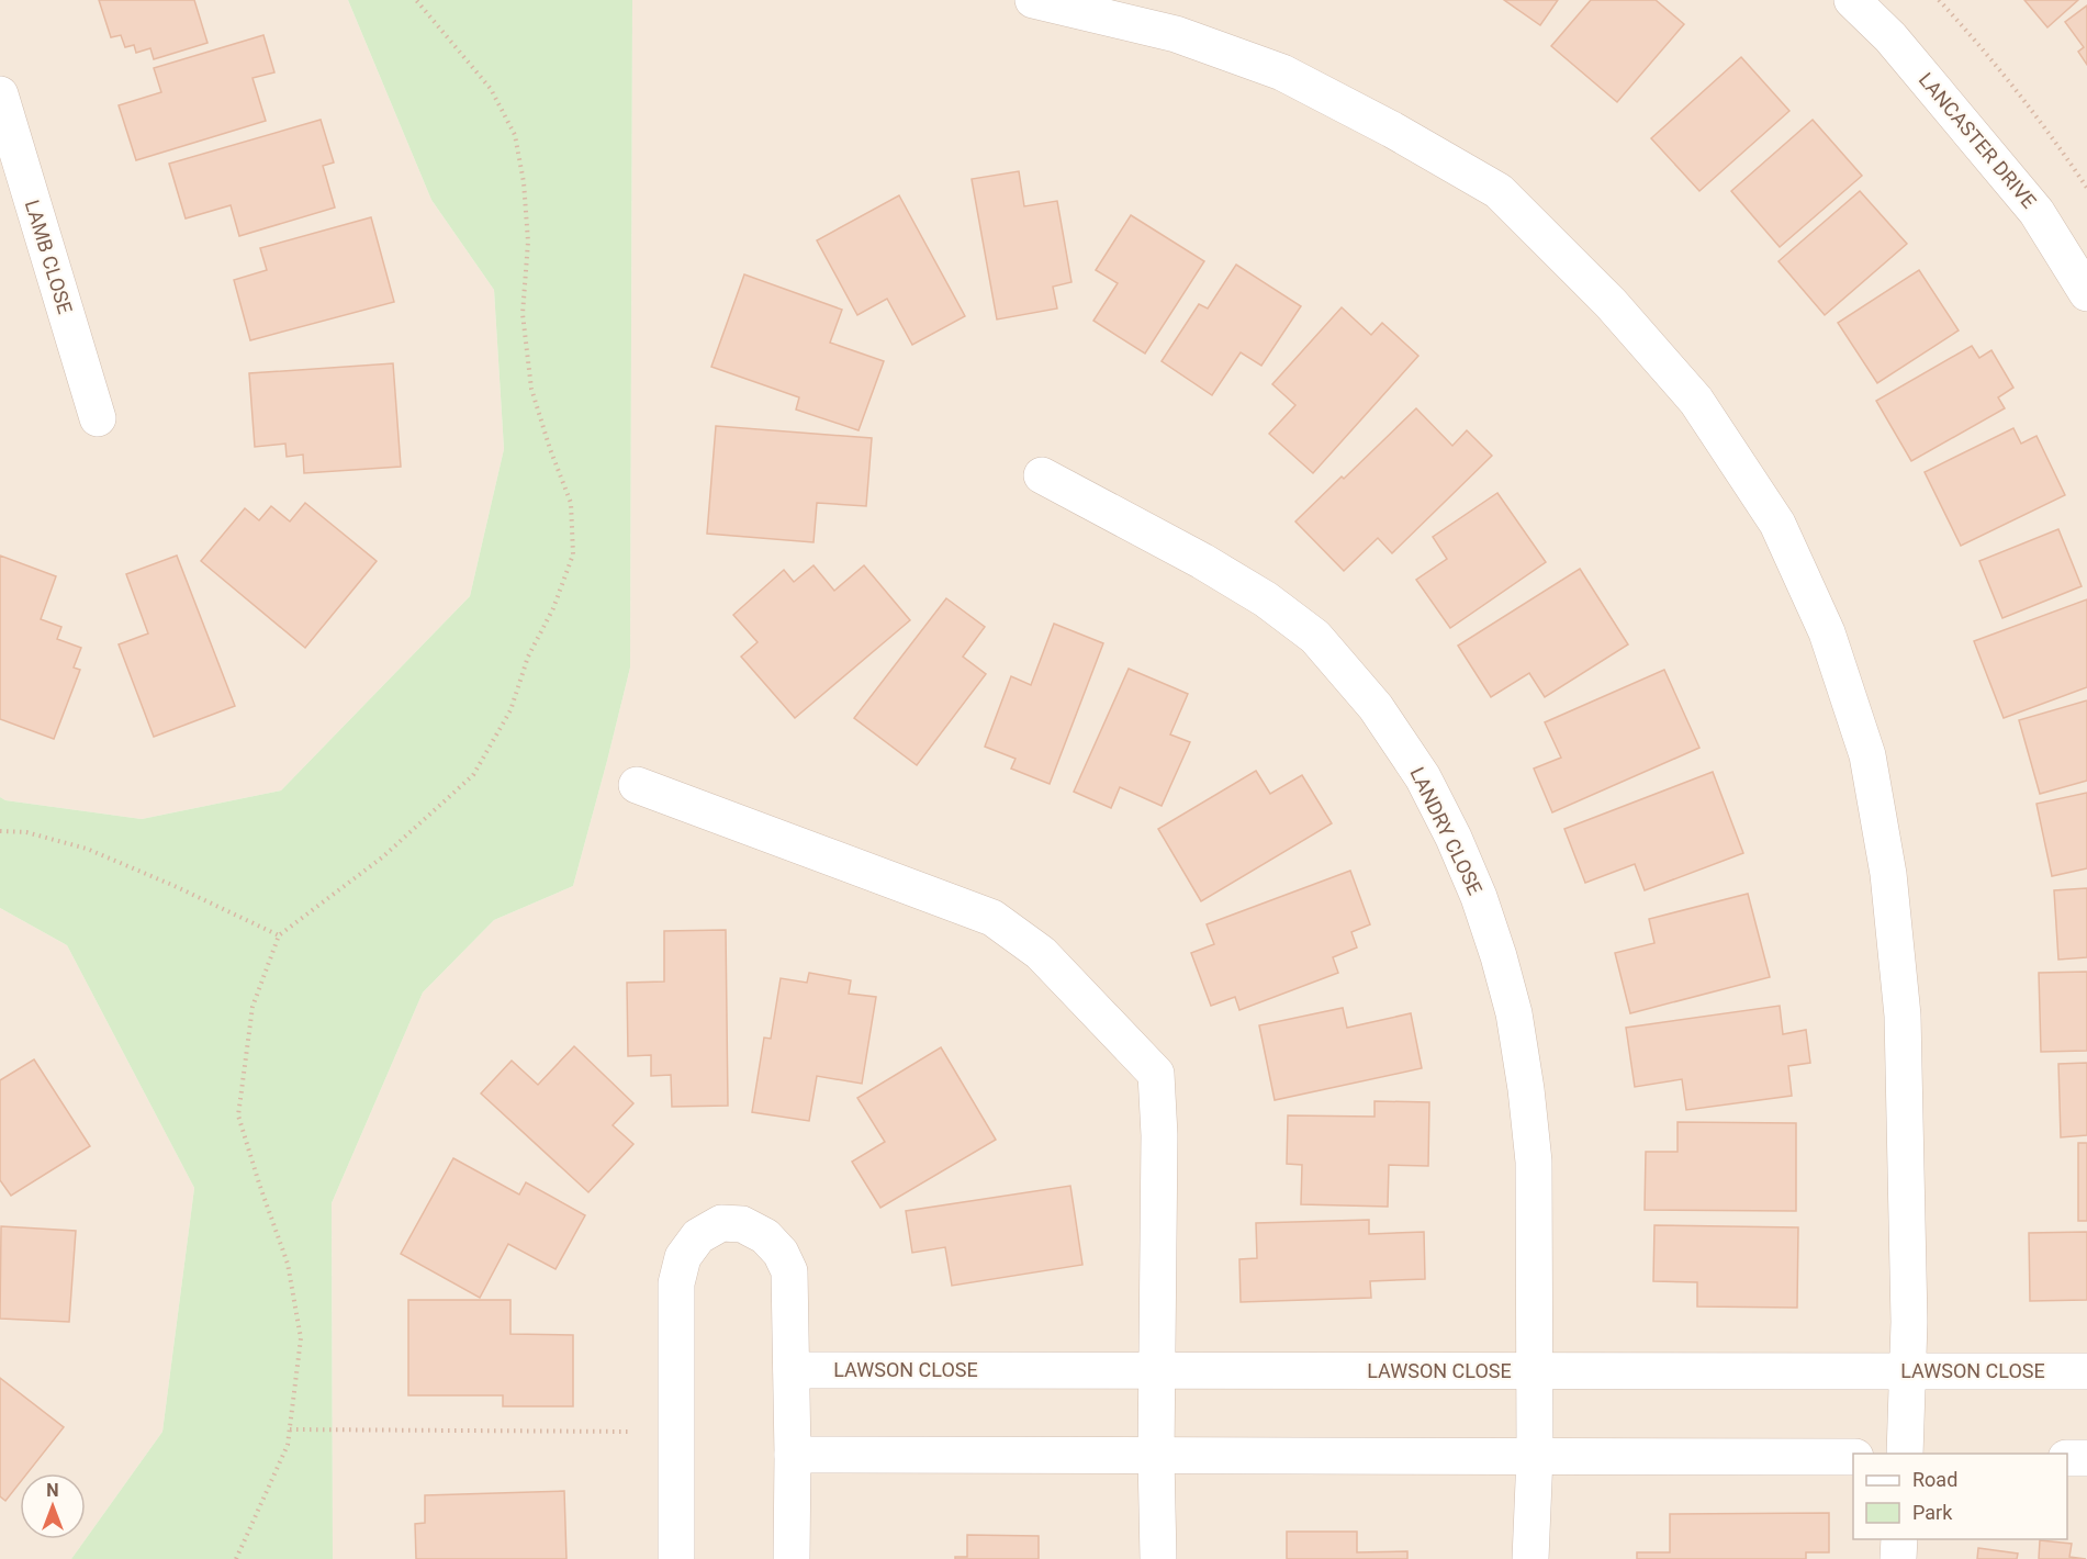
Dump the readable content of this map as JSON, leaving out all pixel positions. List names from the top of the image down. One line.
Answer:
{"streets":{"street":["LANCASTER DRIVE","LAMB CLOSE","LANDRY CLOSE","LAWSON CLOSE"]},"crossings":[["LANDRY CLOSE","LAWSON CLOSE"]],"legend":["Road","Park"],"north":"top"}
